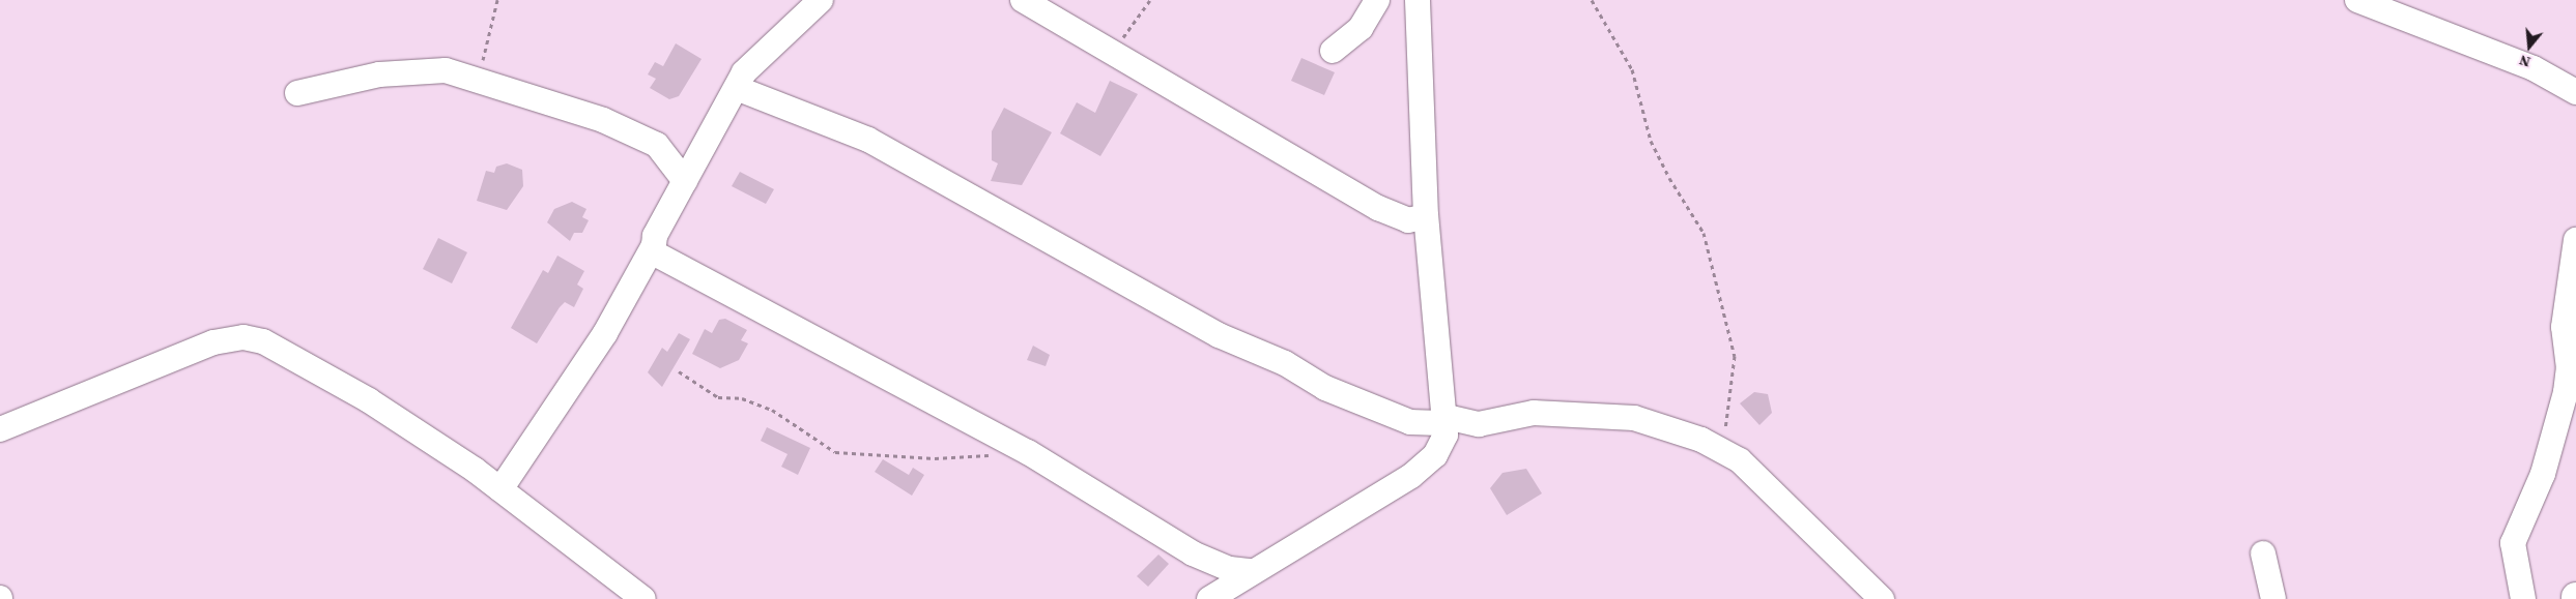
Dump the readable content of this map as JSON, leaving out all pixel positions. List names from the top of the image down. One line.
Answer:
{"north":"bottom"}
